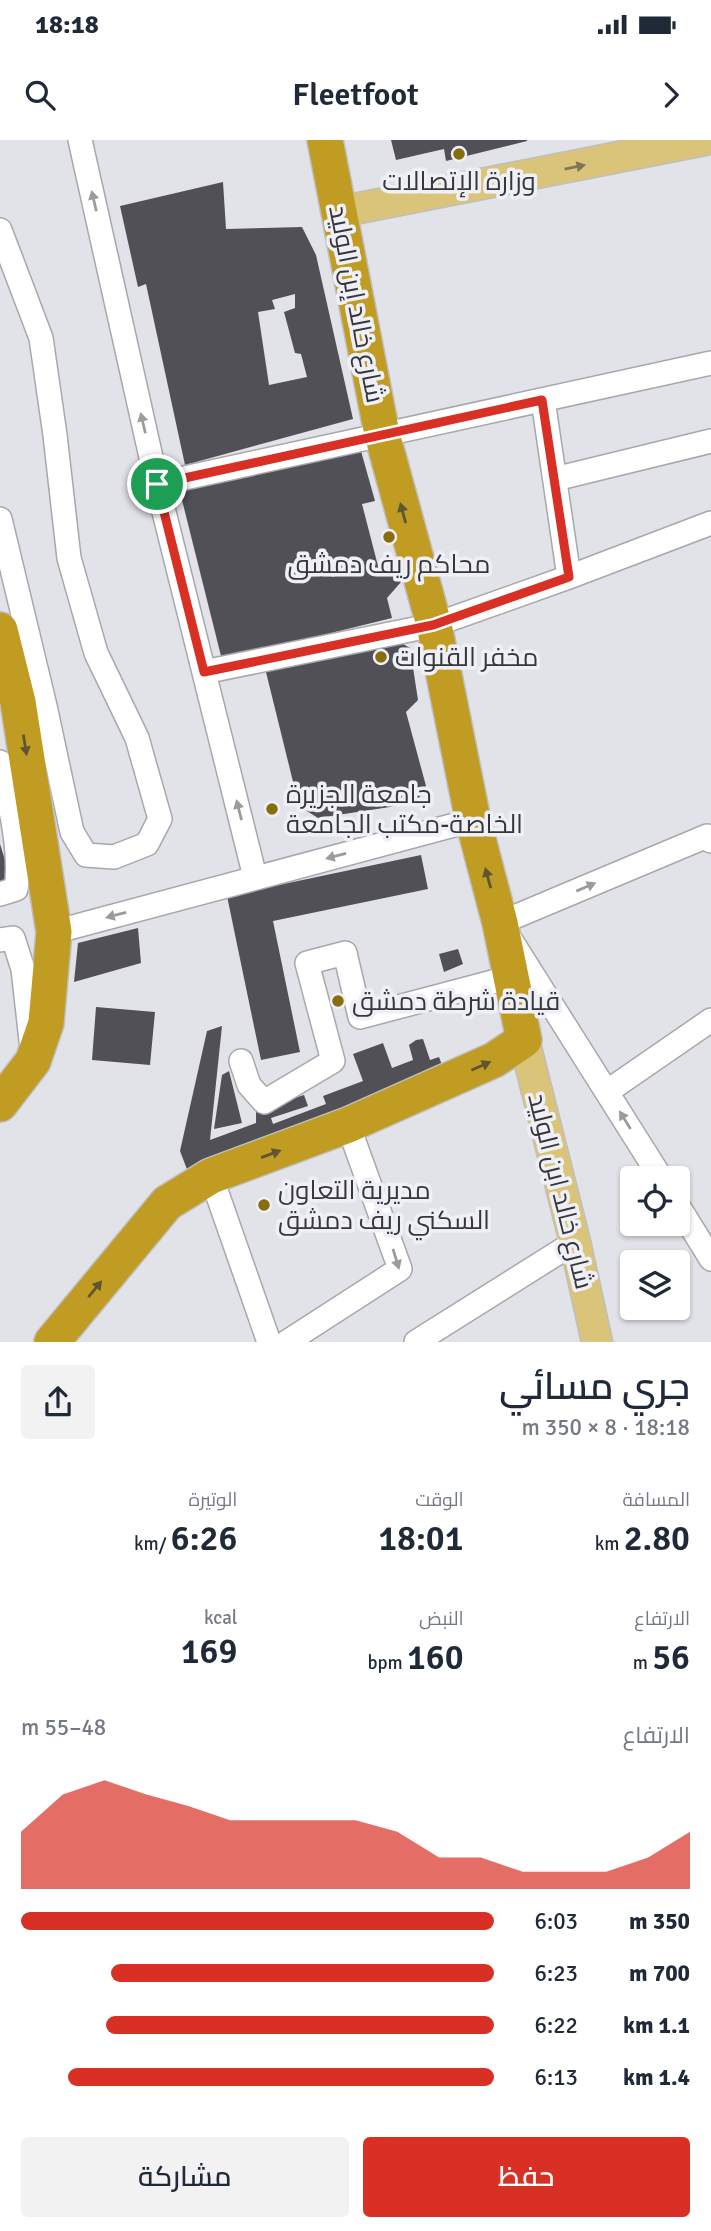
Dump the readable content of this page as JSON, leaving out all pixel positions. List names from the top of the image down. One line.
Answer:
{"streets":{"highway":["شارع خالد إبن الوليد"],"main road":["شارع خالد ابن الوليد"]},"crossings":[["شارع خالد إبن الوليد","شارع خالد ابن الوليد"]],"places":["وزارة الإتصالات","محاكم ريف دمشق","مخفر القنوات","جامعة الجزيرة الخاصة-مكتب الجامعة","قيادة شرطة دمشق","مديرية التعاون السكني ريف دمشق"],"page":{"status":"18:18","header":"Fleetfoot","heading":["جري مسائي","18:18 · 8 × 350 m"],"stats":[["المسافة","2.80 km"],["الوقت","18:01"],["الوتيرة","6:26 /km"],["الارتفاع","56 m"],["النبض","160 bpm"],["kcal","169"]],"chart":["الارتفاع","48–55 m"],"list":[{"name":"350 m","note":"6:03"},{"name":"700 m","note":"6:23"},{"name":"1.1 km","note":"6:22"},{"name":"1.4 km","note":"6:13"}],"buttons":["حفظ","مشاركة"]}}
